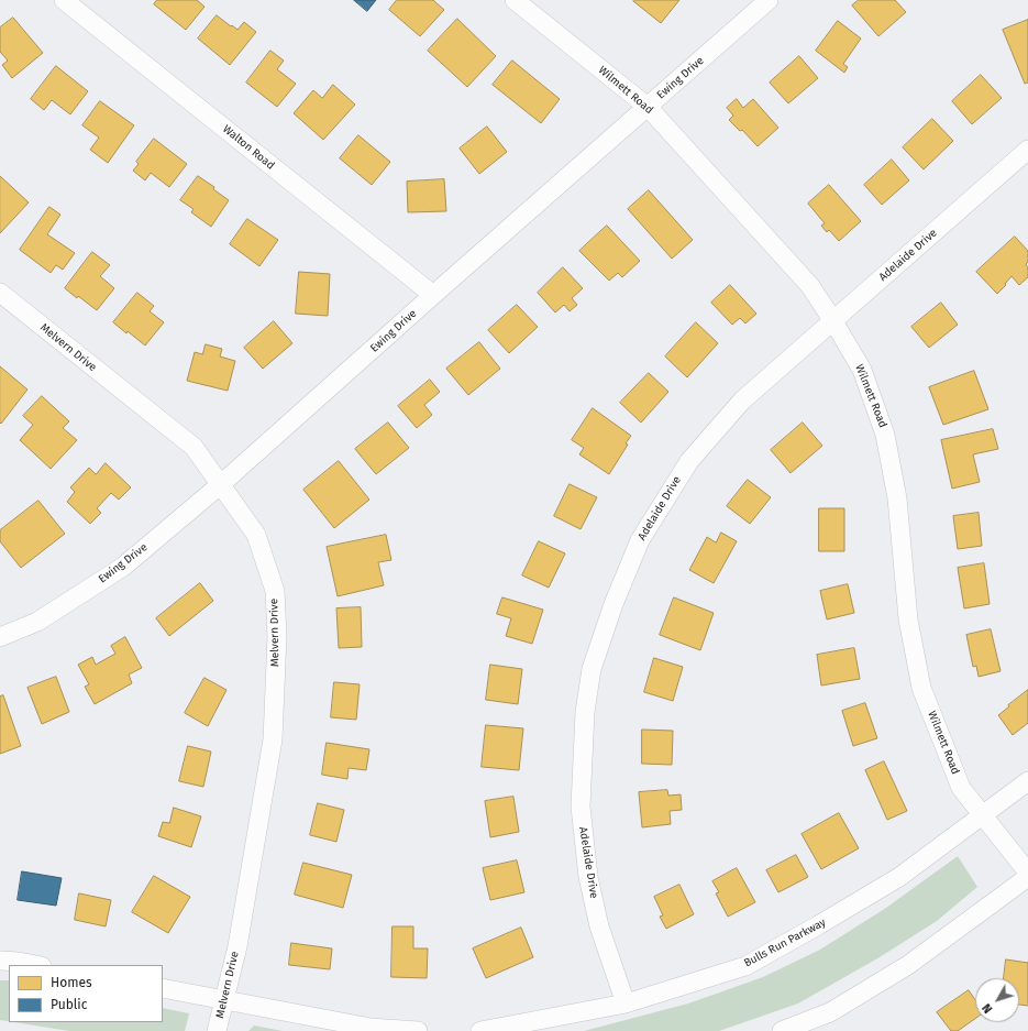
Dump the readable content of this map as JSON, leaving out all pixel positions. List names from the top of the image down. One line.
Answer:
{"streets":{"street":["Ewing Drive","Wilmett Road","Walton Road","Adelaide Drive","Melvern Drive","Bulls Run Parkway"]},"crossings":[["Ewing Drive","Wilmett Road"],["Ewing Drive","Walton Road"],["Ewing Drive","Melvern Drive"],["Wilmett Road","Adelaide Drive"],["Wilmett Road","Bulls Run Parkway"],["Adelaide Drive","Bulls Run Parkway"]],"legend":["Homes","Public"],"north":"bottom left"}
